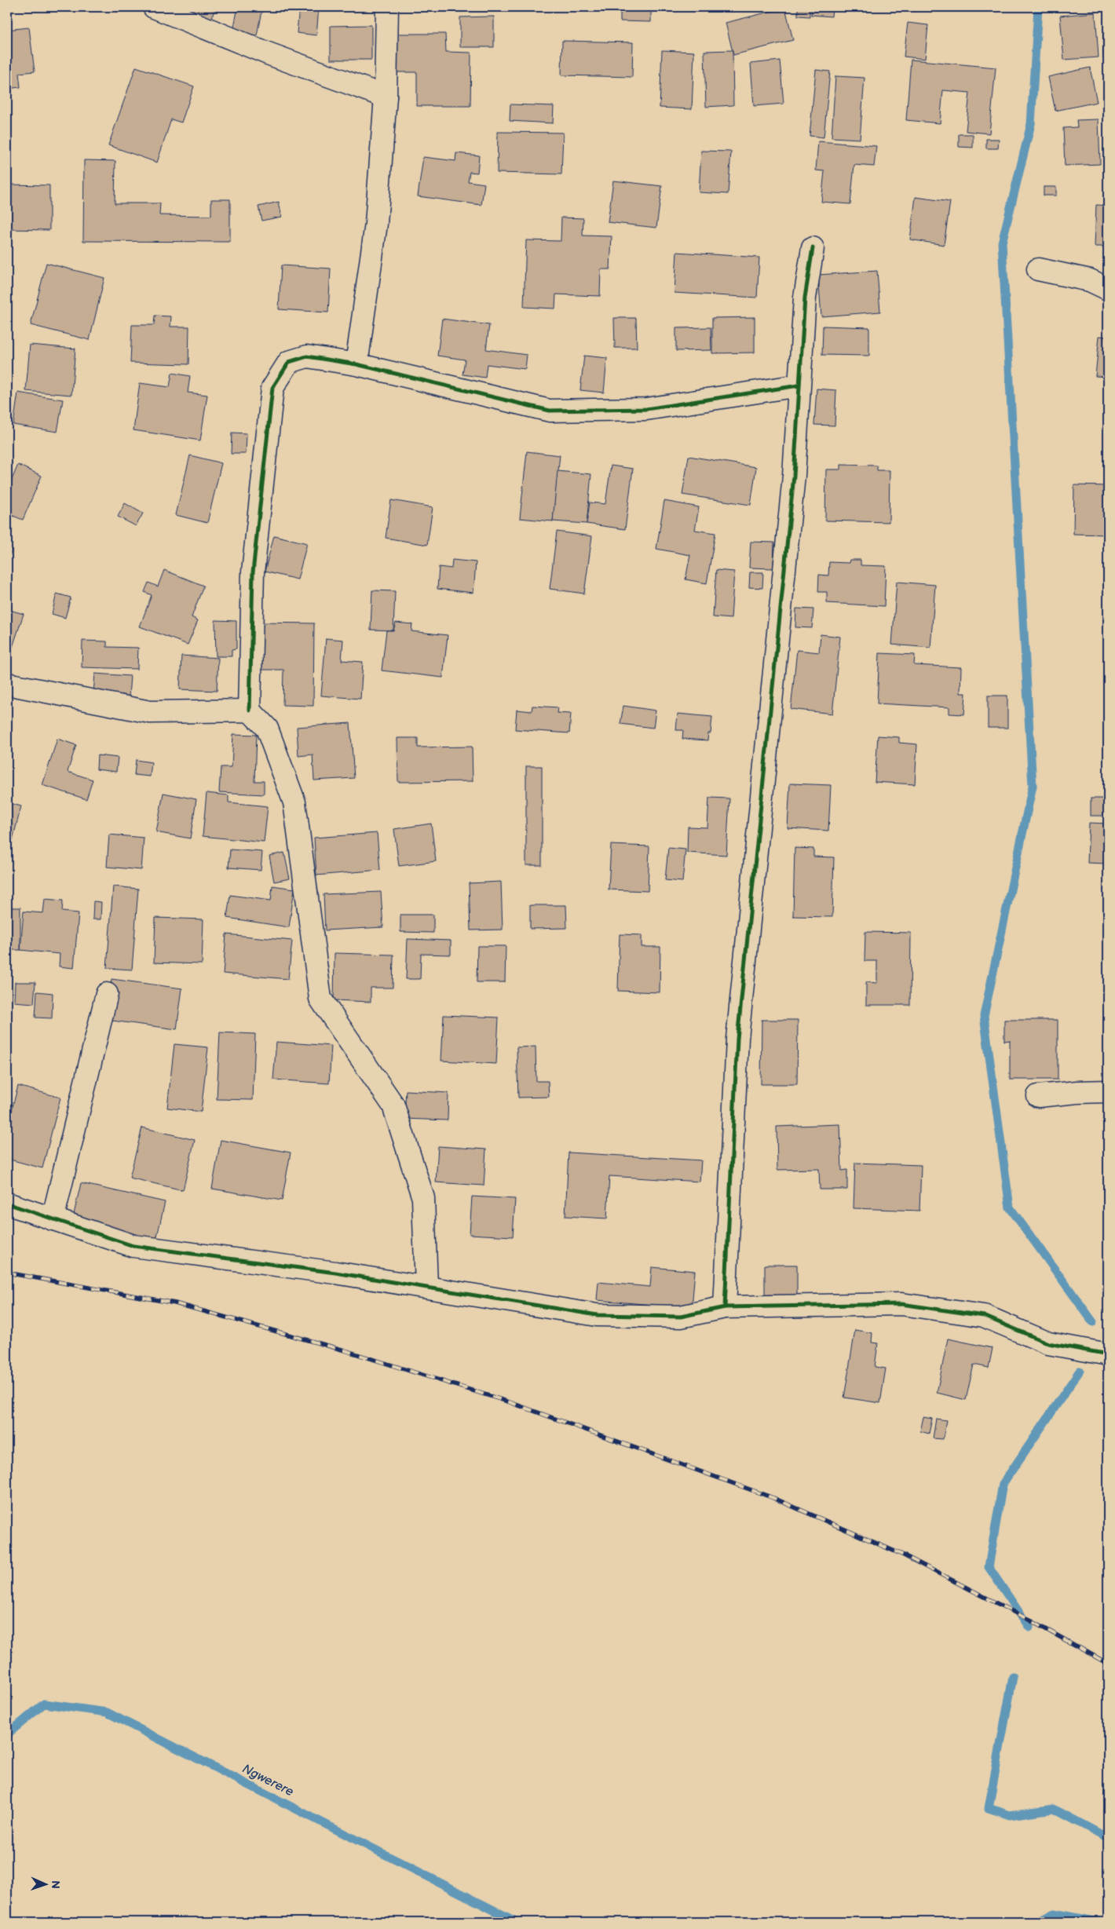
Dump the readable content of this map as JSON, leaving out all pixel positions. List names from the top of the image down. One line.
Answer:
{"water":["Ngwerere"],"north":"right"}
